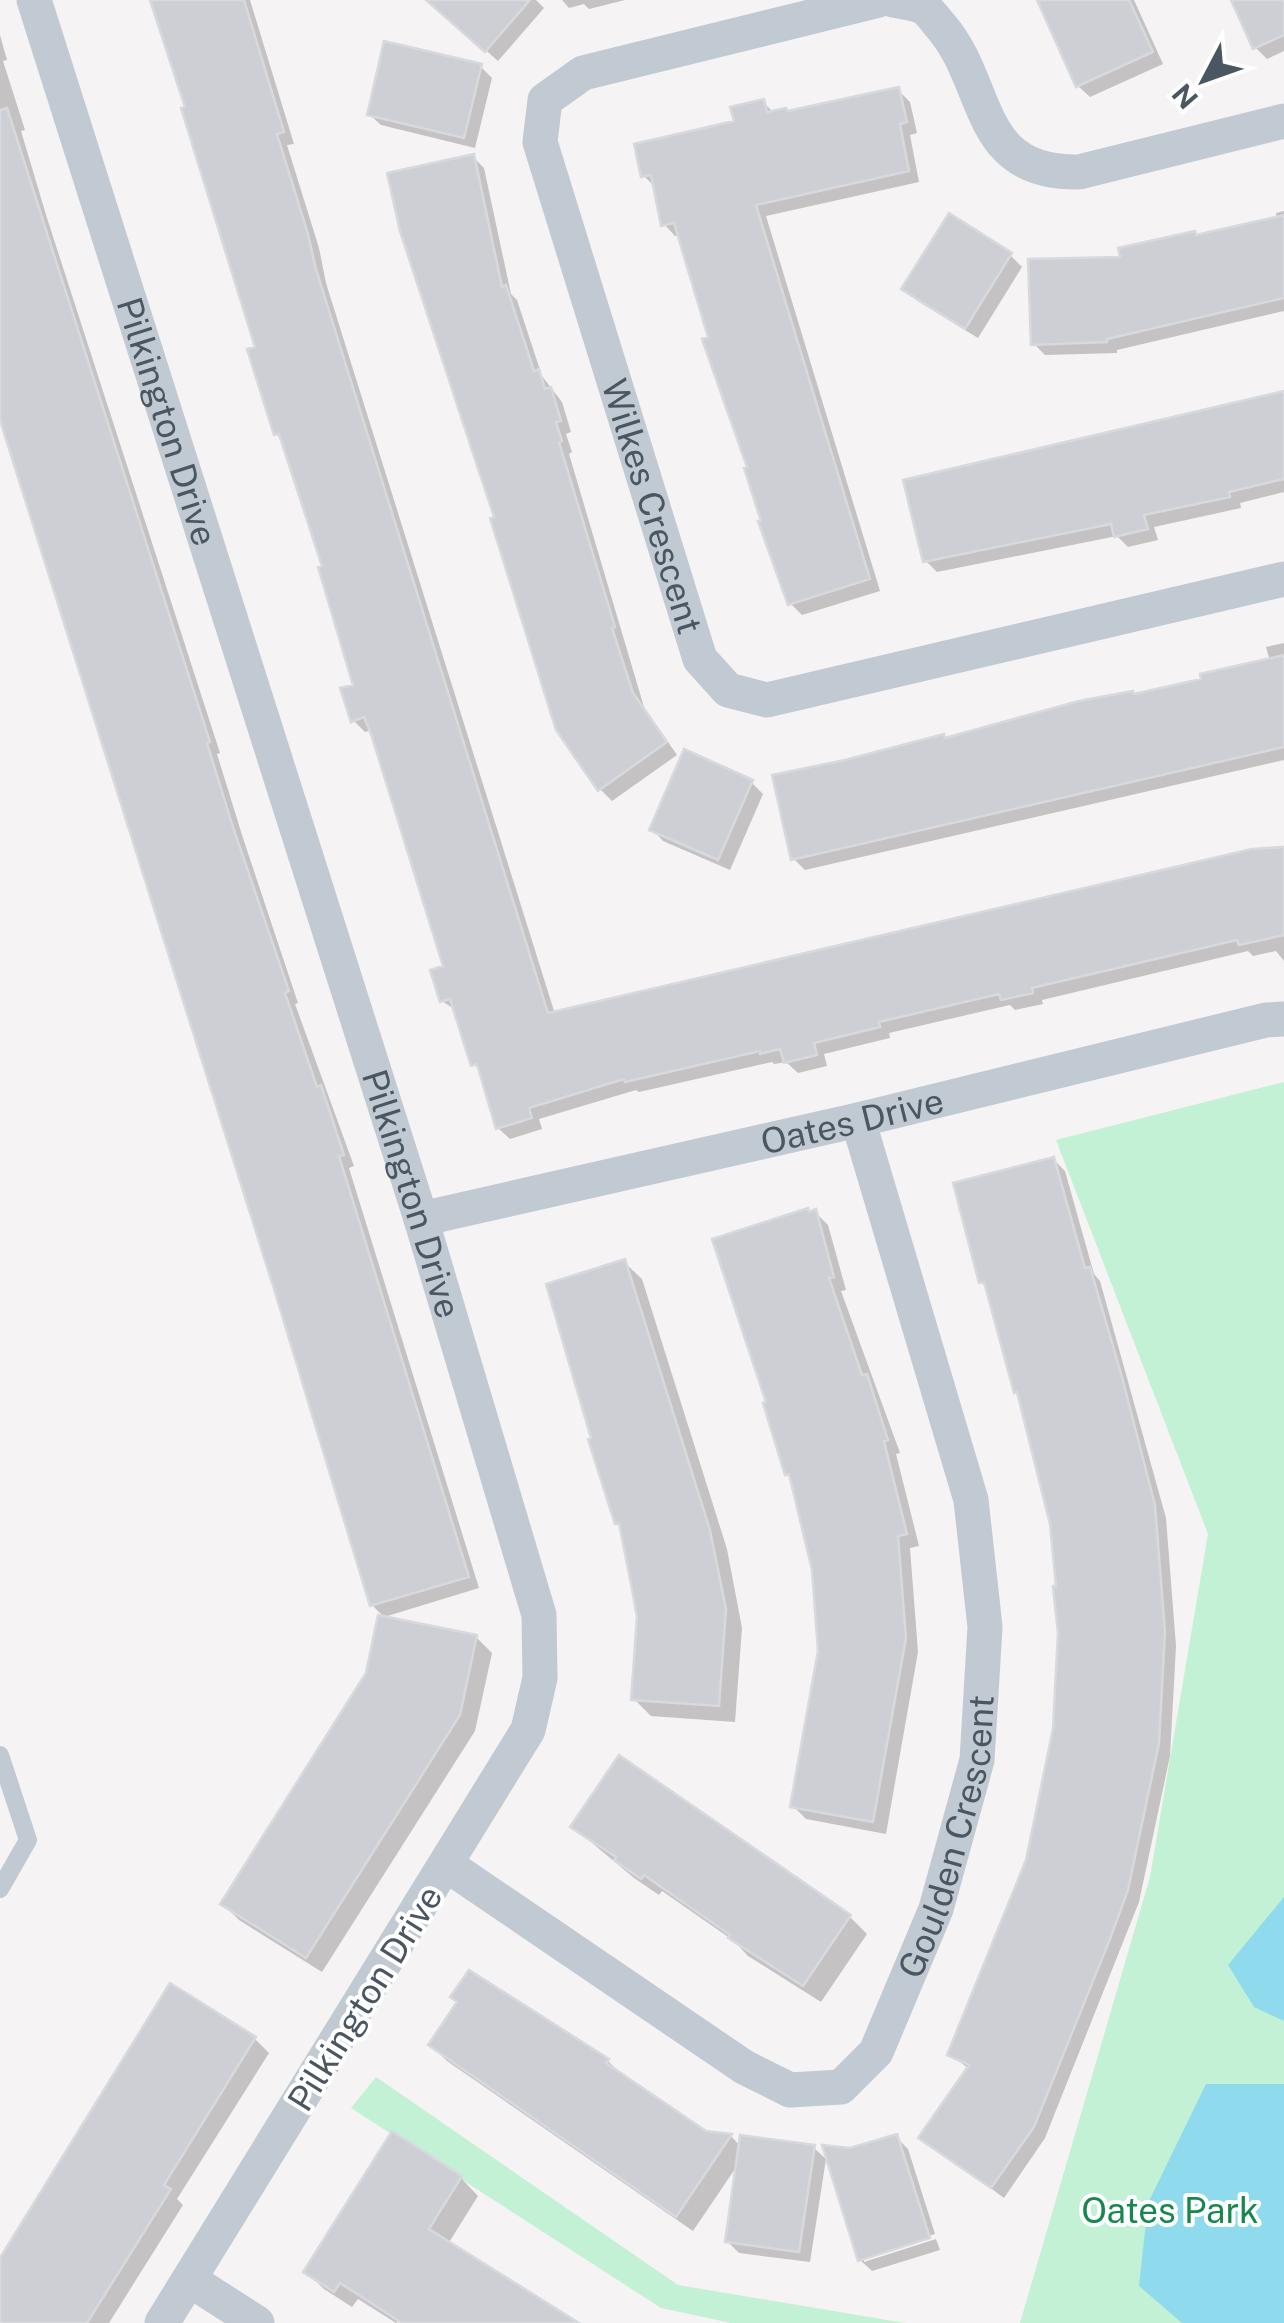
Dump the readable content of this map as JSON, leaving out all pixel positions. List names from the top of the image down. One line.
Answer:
{"streets":{"street":["Pilkington Drive","Wilkes Crescent","Oates Drive","Goulden Crescent"]},"crossings":[["Pilkington Drive","Oates Drive"],["Pilkington Drive","Goulden Crescent"],["Oates Drive","Goulden Crescent"]],"parks":["Oates Park"],"north":"bottom left"}
